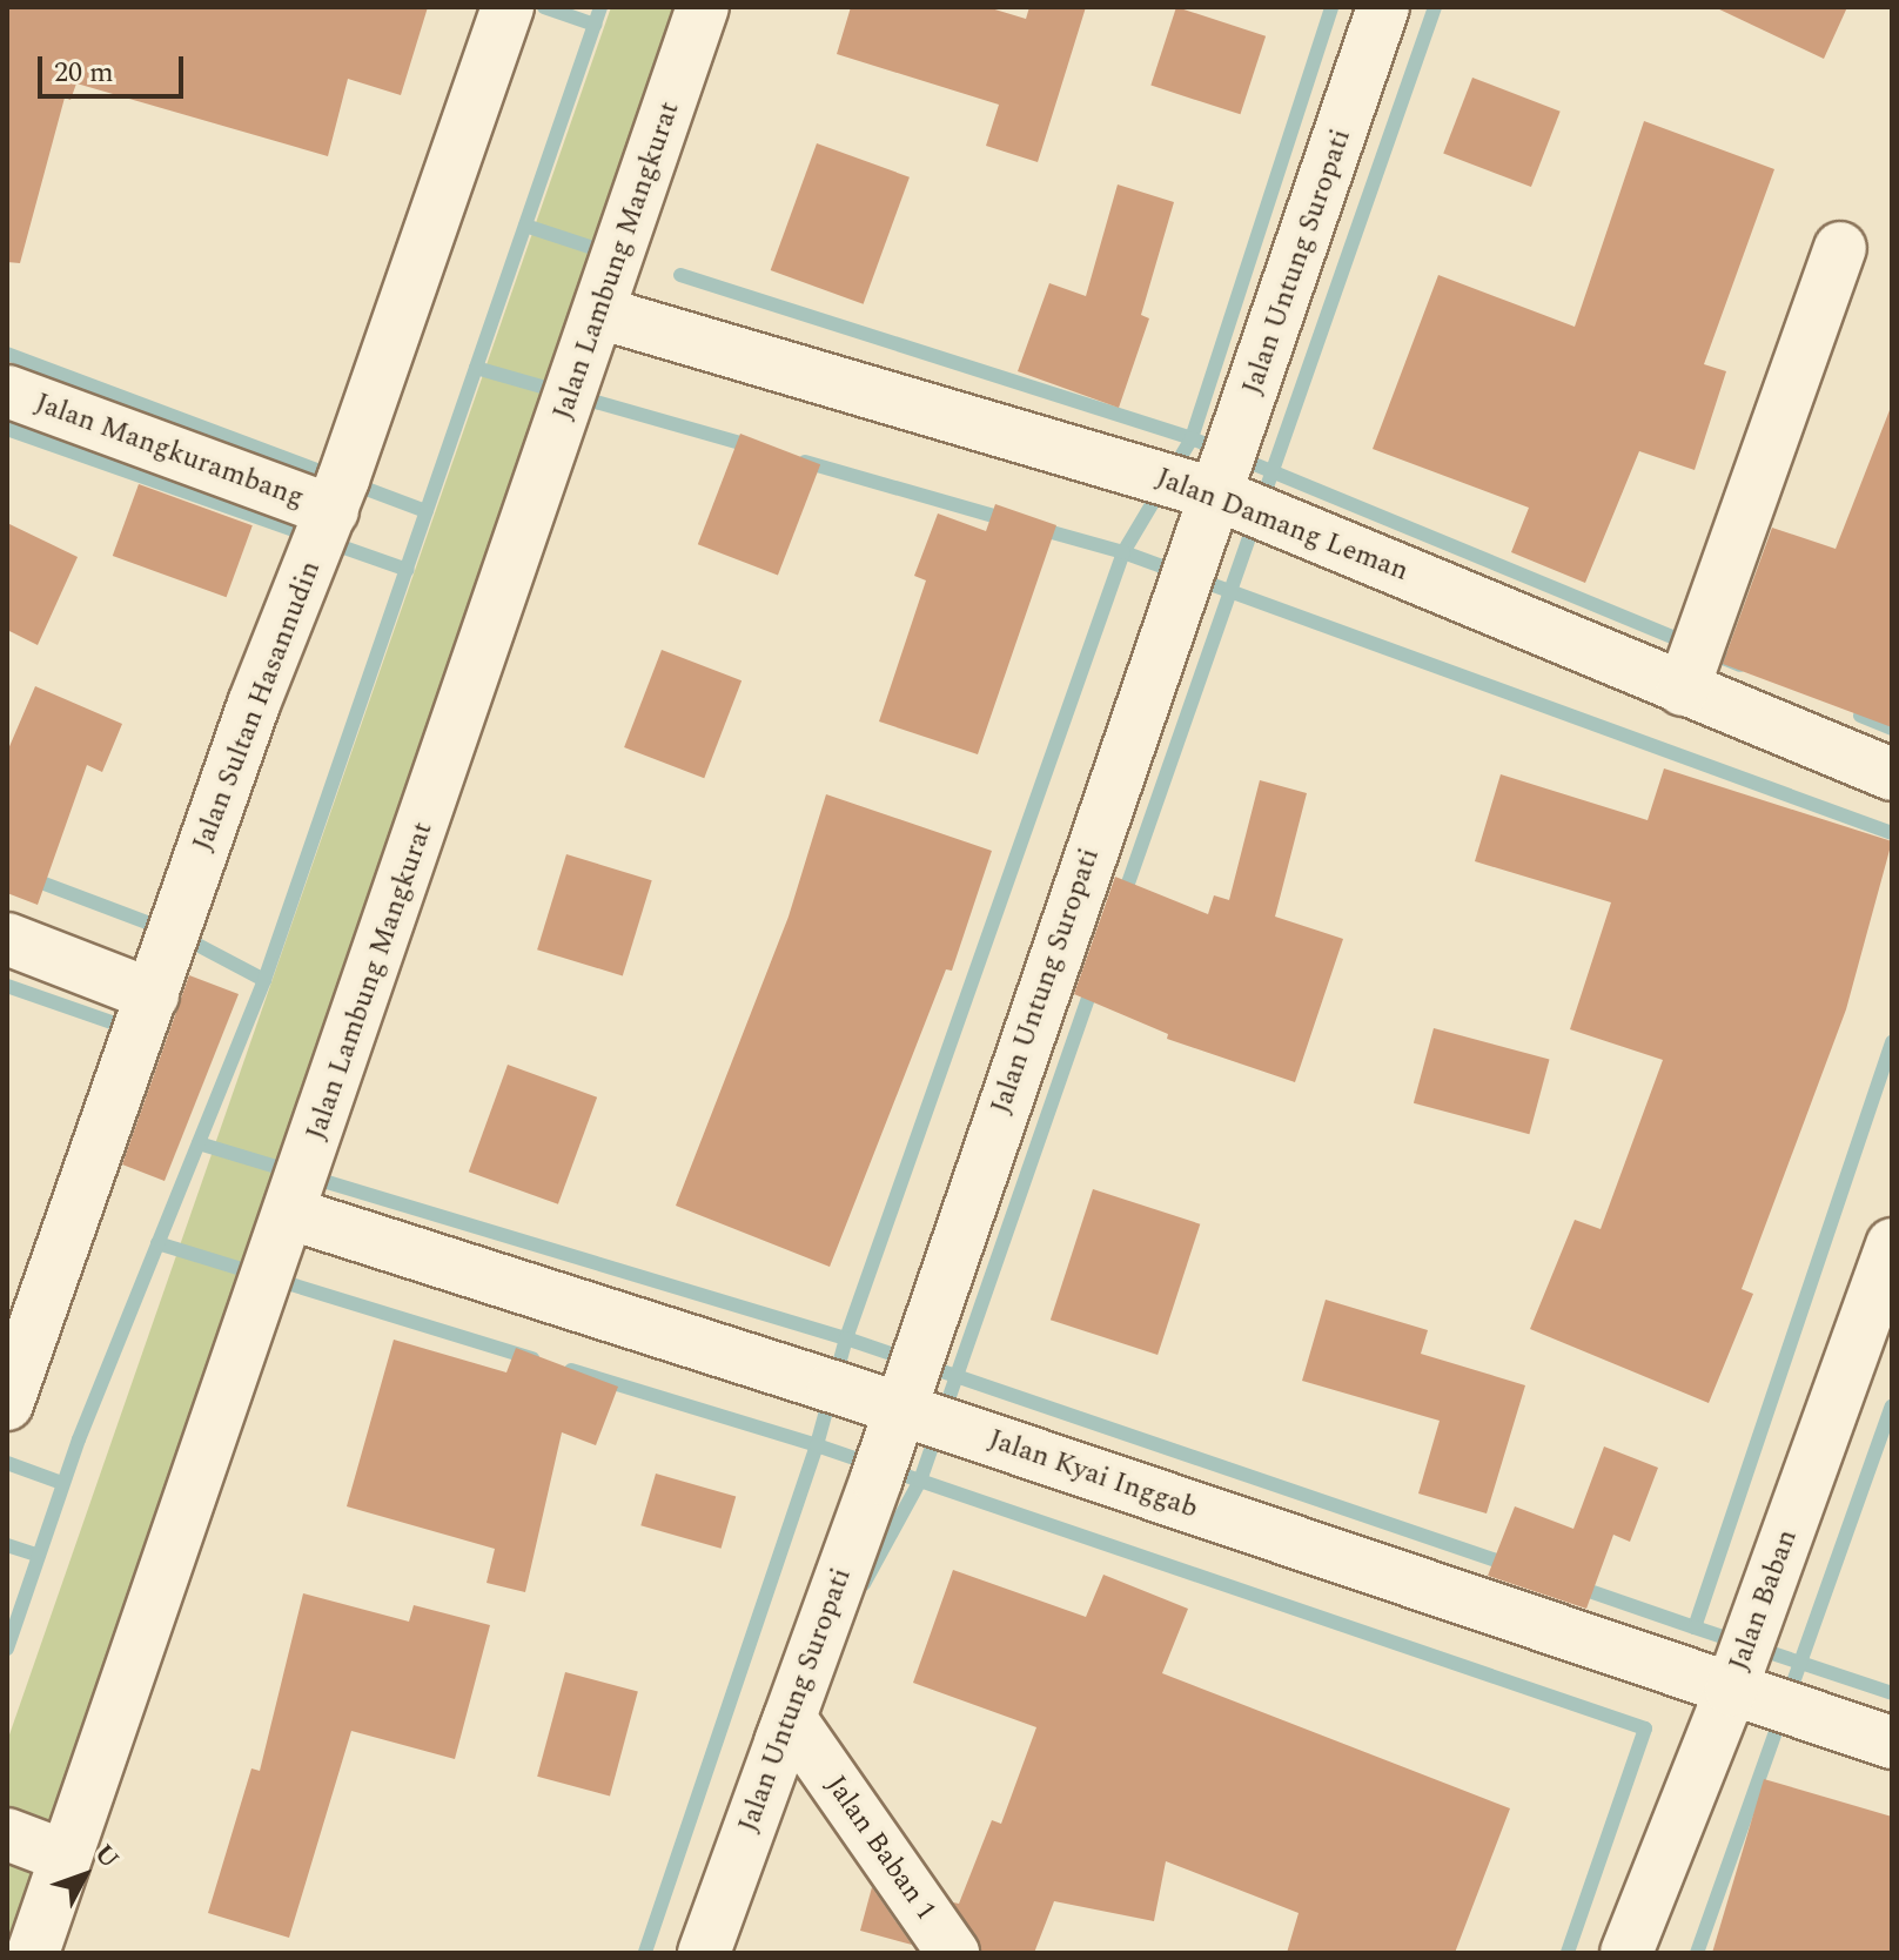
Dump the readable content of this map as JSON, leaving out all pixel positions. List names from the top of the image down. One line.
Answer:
{"streets":{"street":["Jalan Lambung Mangkurat","Jalan Untung Suropati","Jalan Mangkurambang","Jalan Damang Leman","Jalan Sultan Hasannudin","Jalan Kyai Inggab","Jalan Baban","Jalan Baban 1"]},"crossings":[["Jalan Lambung Mangkurat","Jalan Damang Leman"],["Jalan Lambung Mangkurat","Jalan Kyai Inggab"],["Jalan Untung Suropati","Jalan Damang Leman"],["Jalan Untung Suropati","Jalan Kyai Inggab"],["Jalan Untung Suropati","Jalan Baban 1"],["Jalan Mangkurambang","Jalan Sultan Hasannudin"],["Jalan Kyai Inggab","Jalan Baban"]],"scale_bar":"20 m","north":"top right"}
